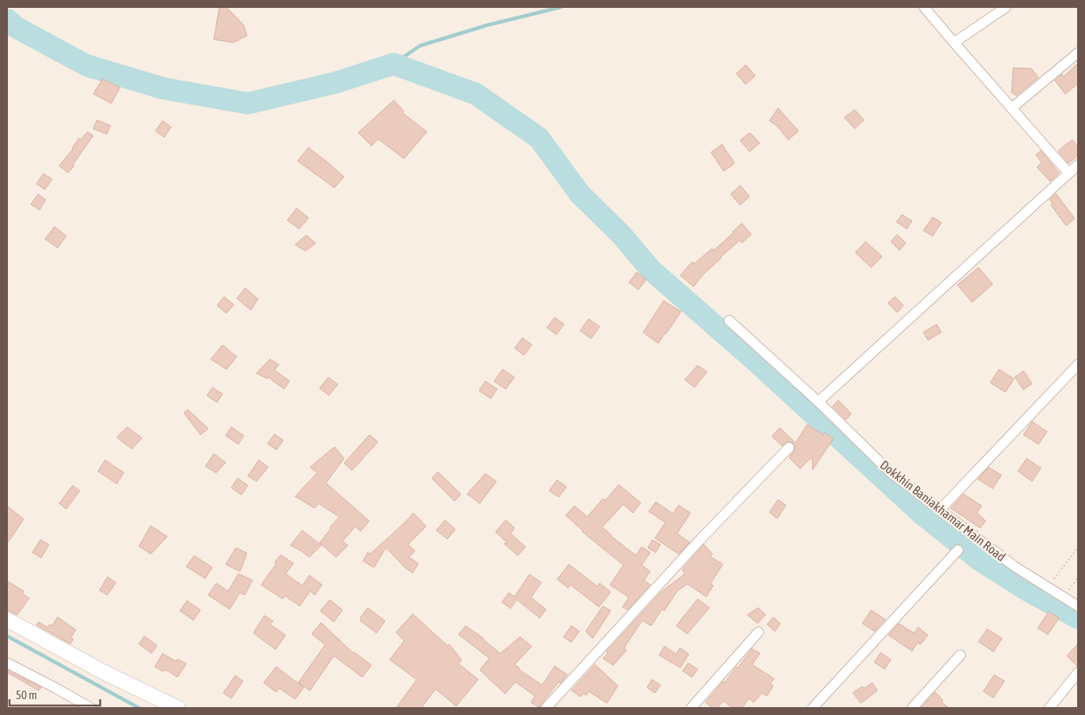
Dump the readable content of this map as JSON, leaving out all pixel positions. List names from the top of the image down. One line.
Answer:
{"streets":{"street":["Dokkhin Baniakhamar Main Road"]},"scale_bar":"50 m"}
